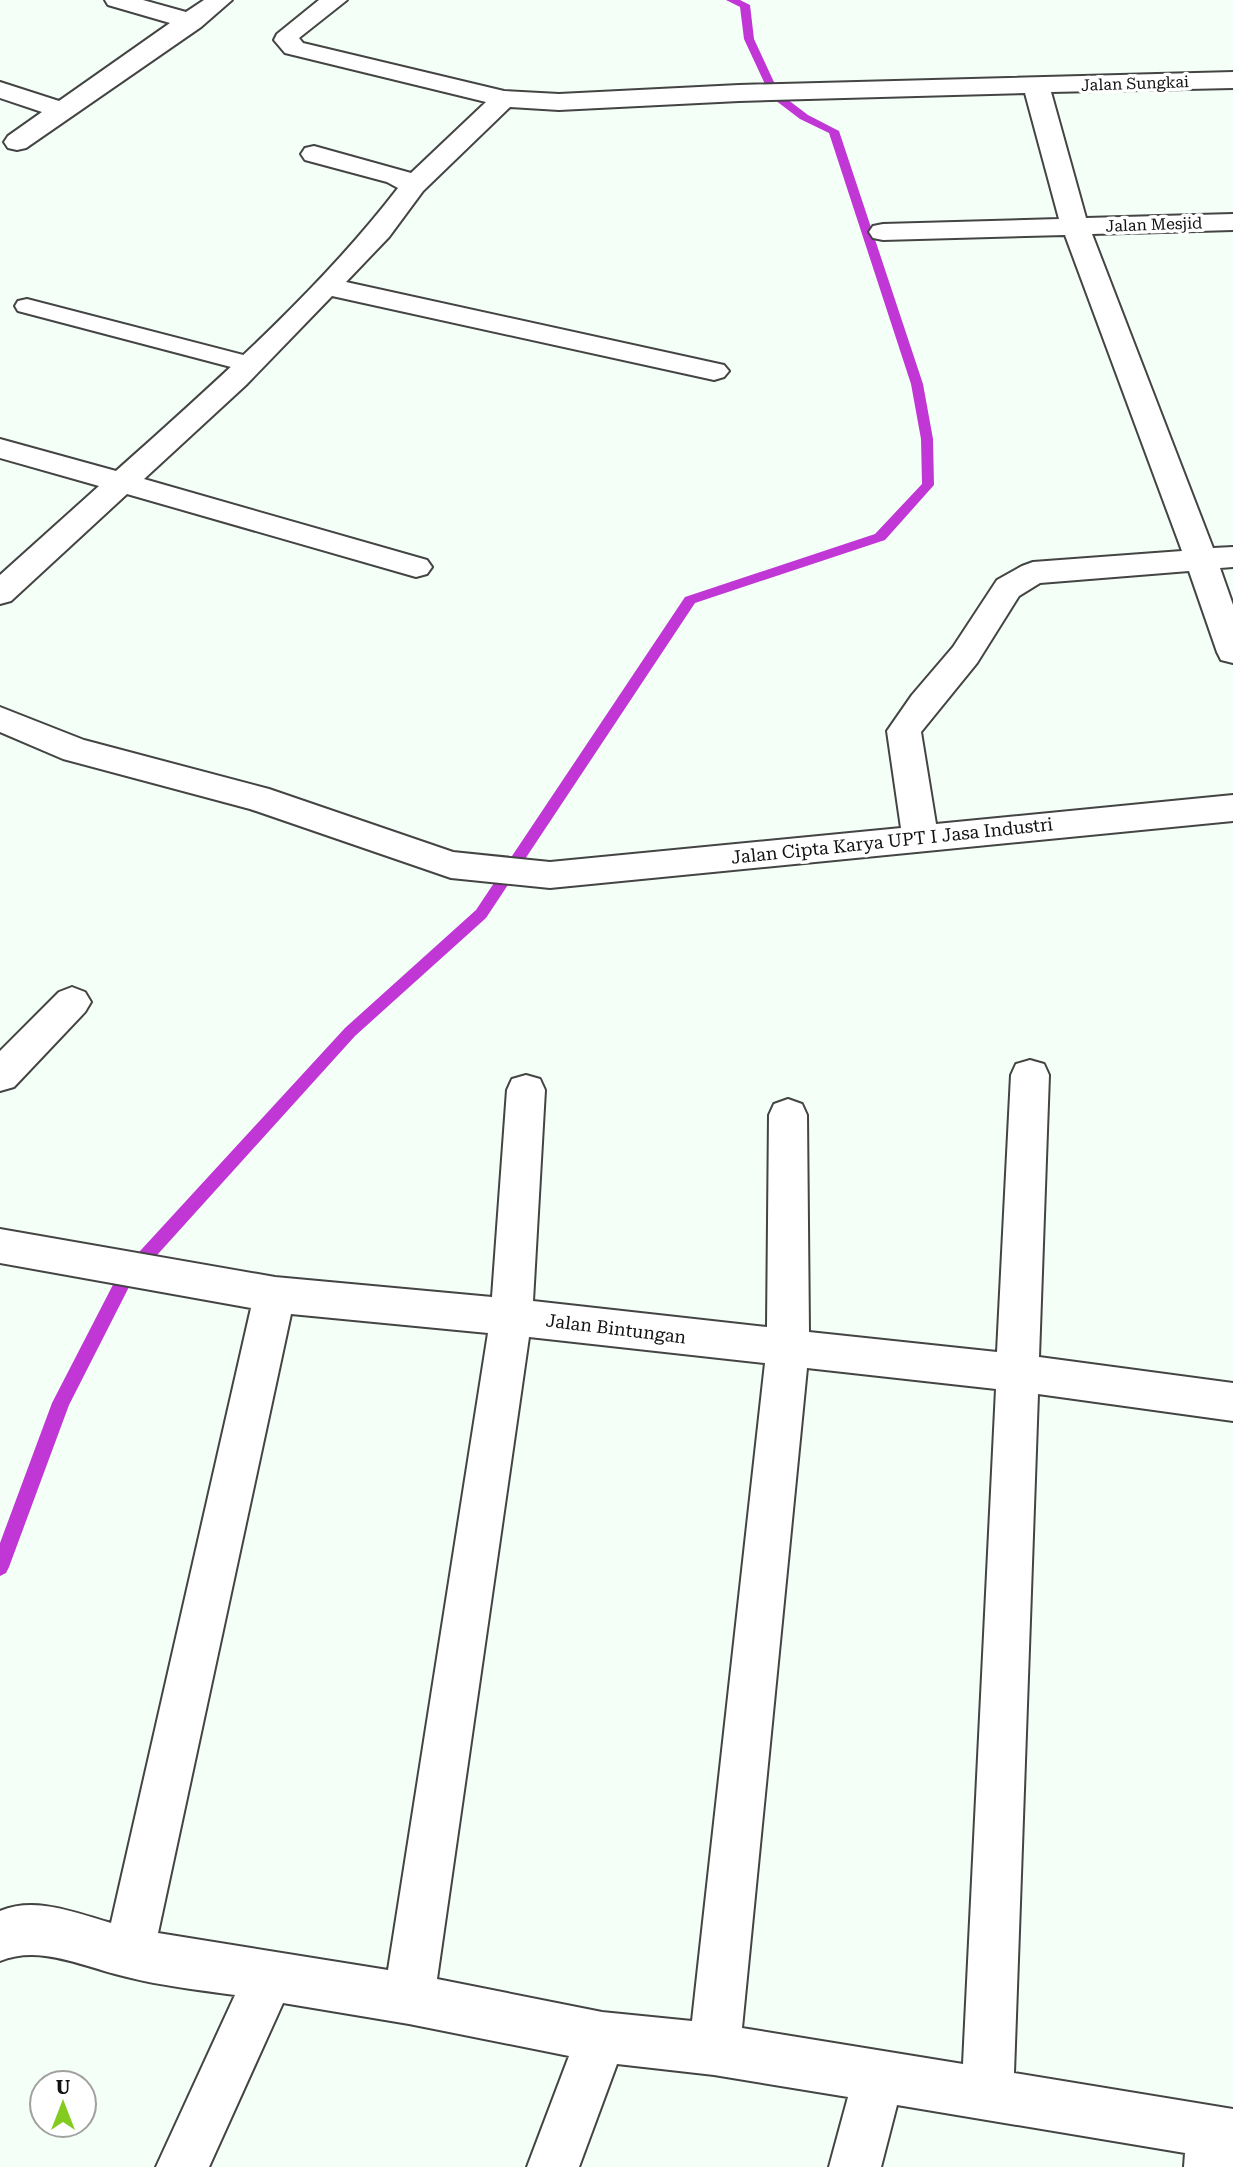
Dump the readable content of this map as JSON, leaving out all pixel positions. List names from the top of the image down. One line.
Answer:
{"streets":{"street":["Jalan Sungkai","Jalan Mesjid","Jalan Cipta Karya UPT I Jasa Industri","Jalan Bintungan"]},"north":"top"}
